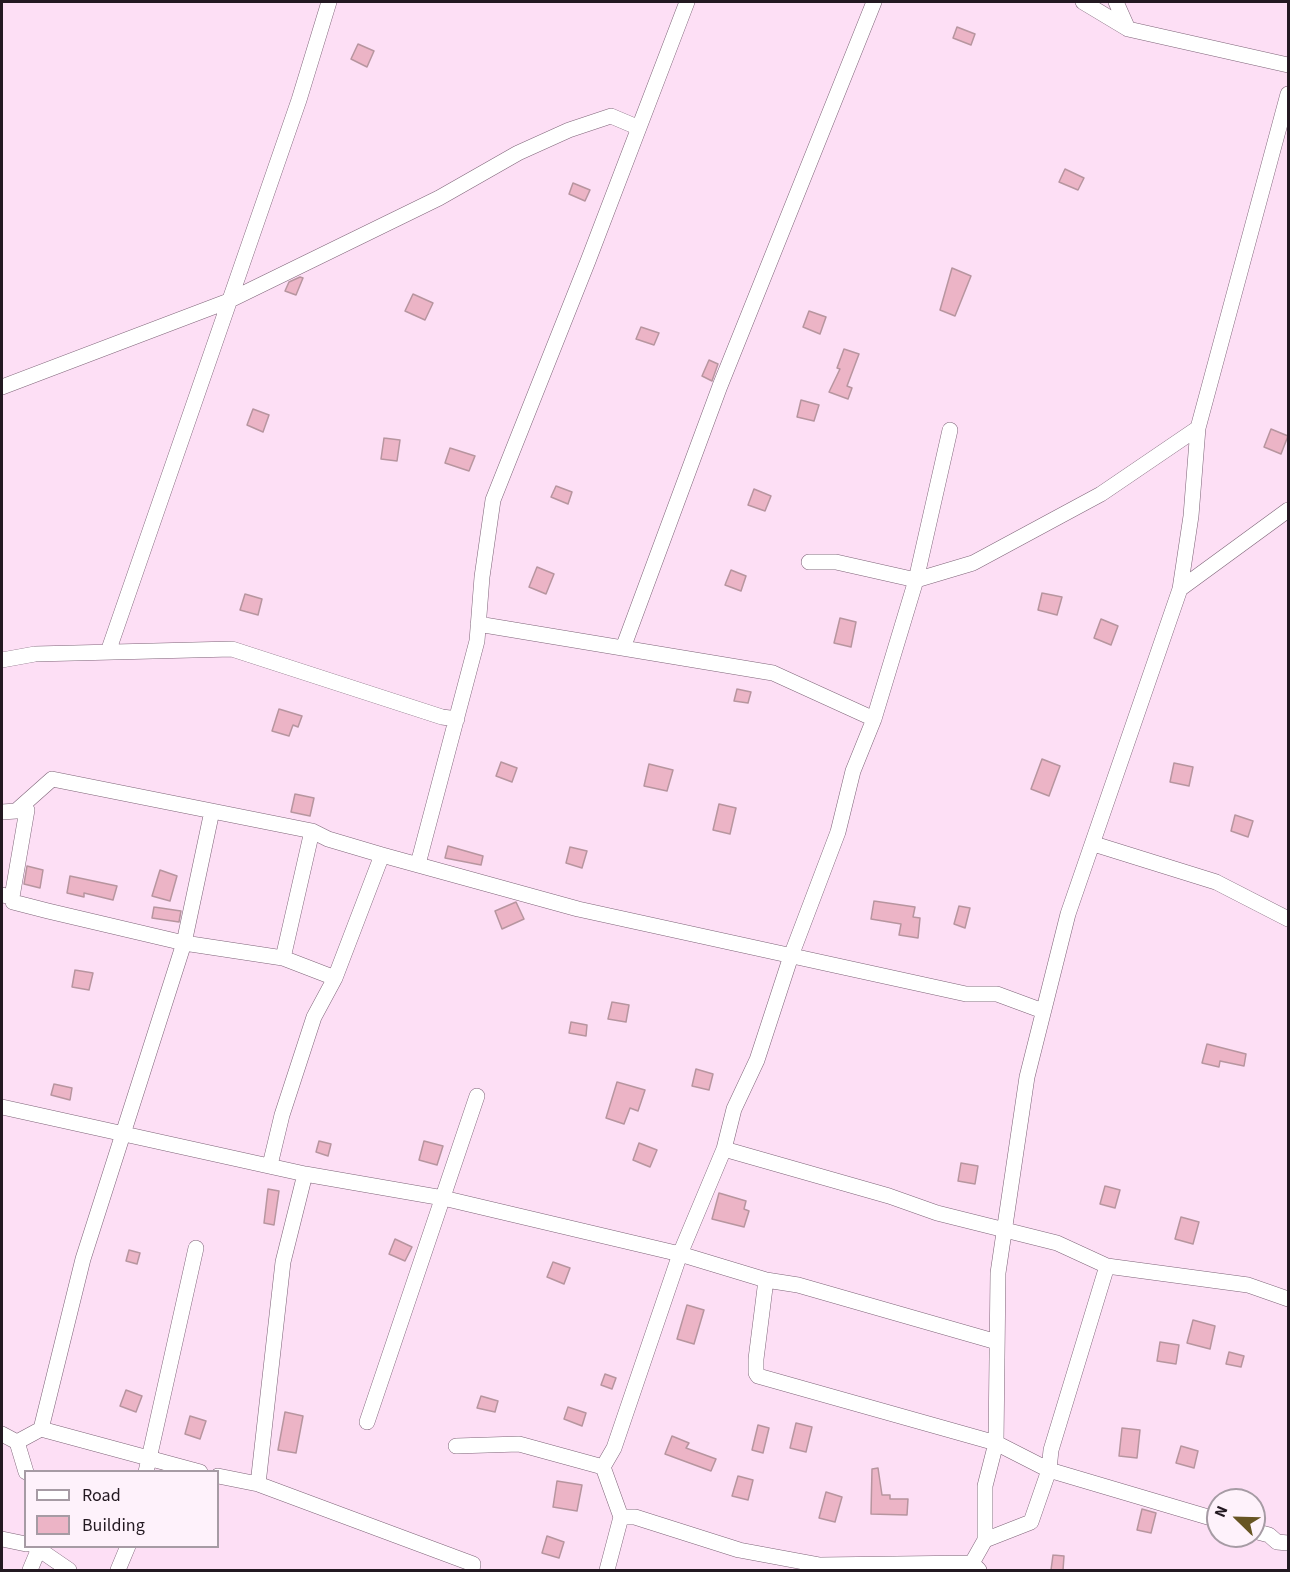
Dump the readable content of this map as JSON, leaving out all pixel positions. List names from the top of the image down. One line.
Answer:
{"legend":["Road","Building"],"north":"top left"}
